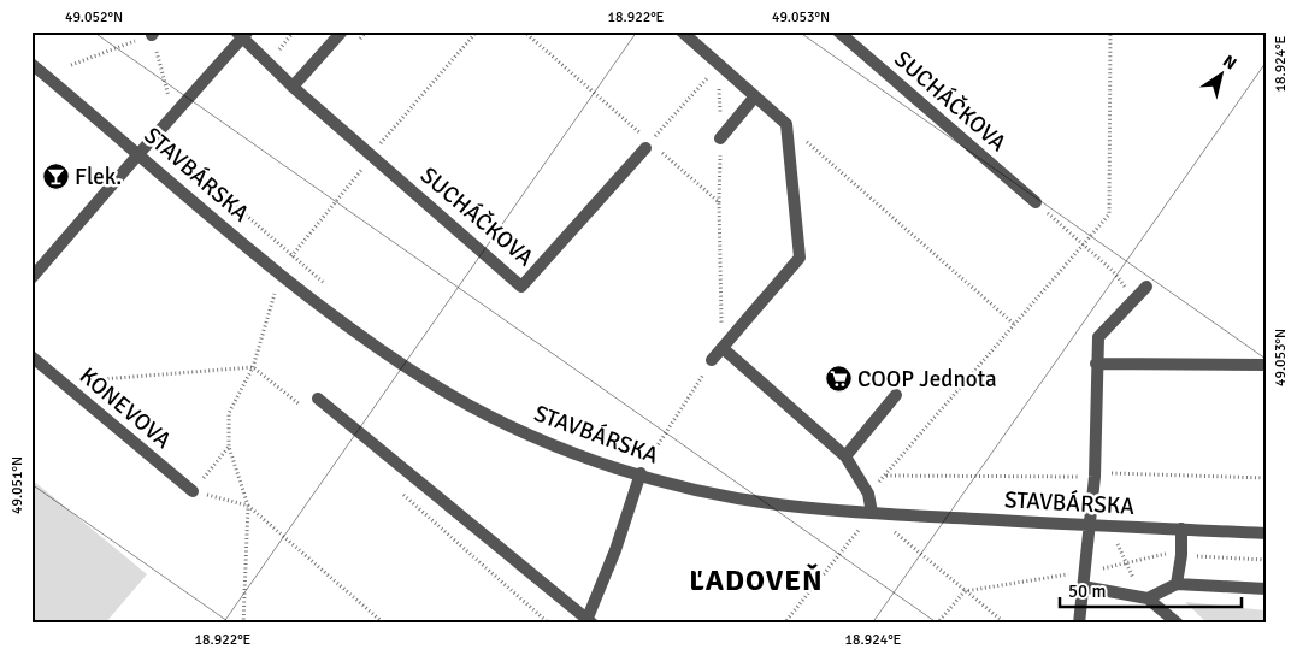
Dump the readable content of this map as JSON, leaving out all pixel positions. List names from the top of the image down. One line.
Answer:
{"streets":{"street":["SUCHÁČKOVA","STAVBÁRSKA","KONEVOVA"]},"districts":["ĽADOVEŇ"],"places":{"bar":["Flek."],"supermarket":["COOP Jednota"]},"scale_bar":"50 m","north":"top right","coordinates":["49.052°N","18.922°E","49.053°N","18.924°E","49.051°N"]}
